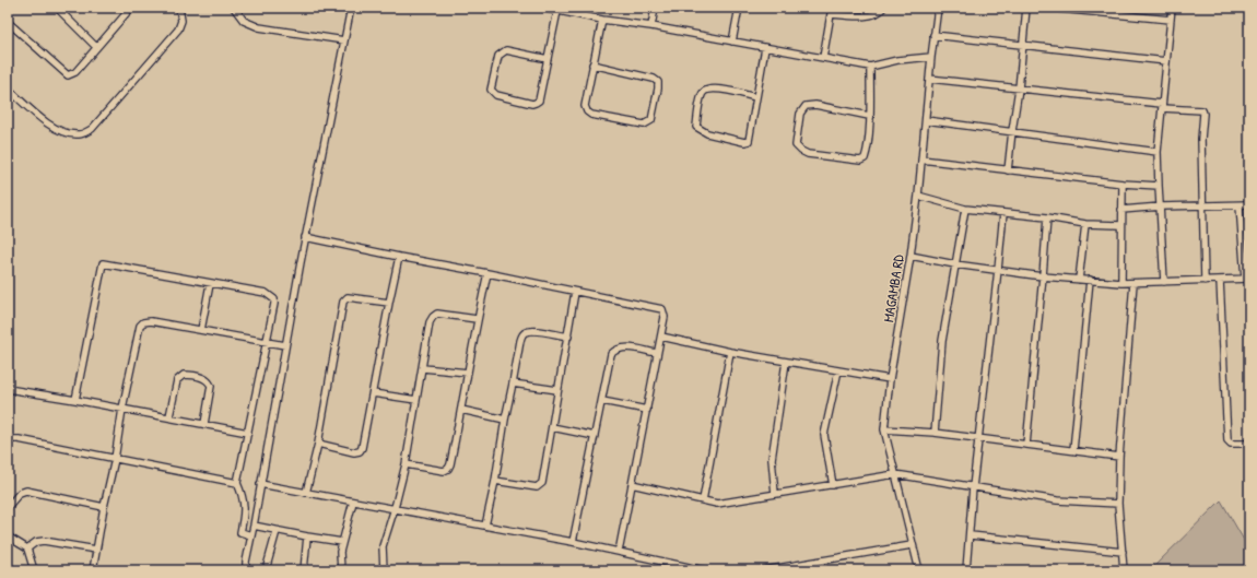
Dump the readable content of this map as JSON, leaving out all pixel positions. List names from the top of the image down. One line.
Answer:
{"streets":{"street":["MAGAMBA RD"]}}
